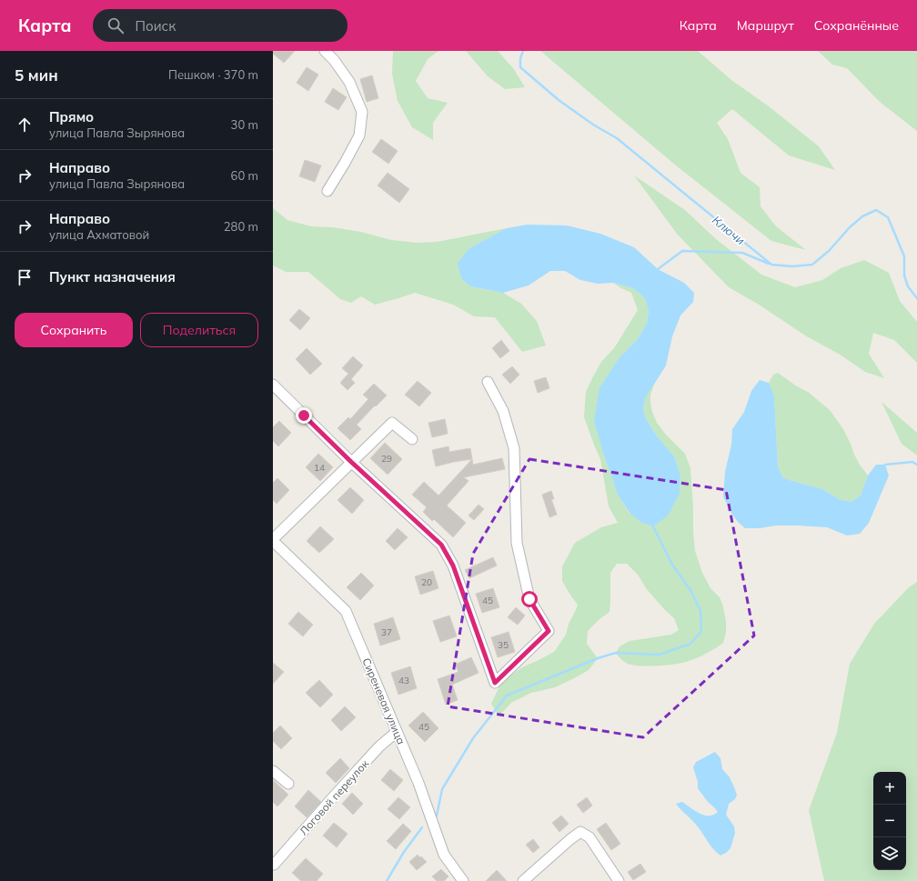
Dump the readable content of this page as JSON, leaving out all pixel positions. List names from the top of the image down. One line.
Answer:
{"streets":{"street":["Сиреневая улица","Логовой переулок"]},"crossings":[["Сиреневая улица","Логовой переулок"]],"water":["Ключи"],"house_numbers":["29","14","20","45","37","35","43","45"],"page":{"header":"Карта","search":"Поиск","nav":["Карта","Маршрут","Сохранённые"],"heading":["5 мин","Пешком · 370 m"],"list":[["Прямо","улица Павла Зырянова","30 m"],["Направо","улица Павла Зырянова","60 m"],["Направо","улица Ахматовой","280 m"],"Пункт назначения"],"buttons":["Сохранить","Поделиться"],"map_buttons":["+","−"]}}
